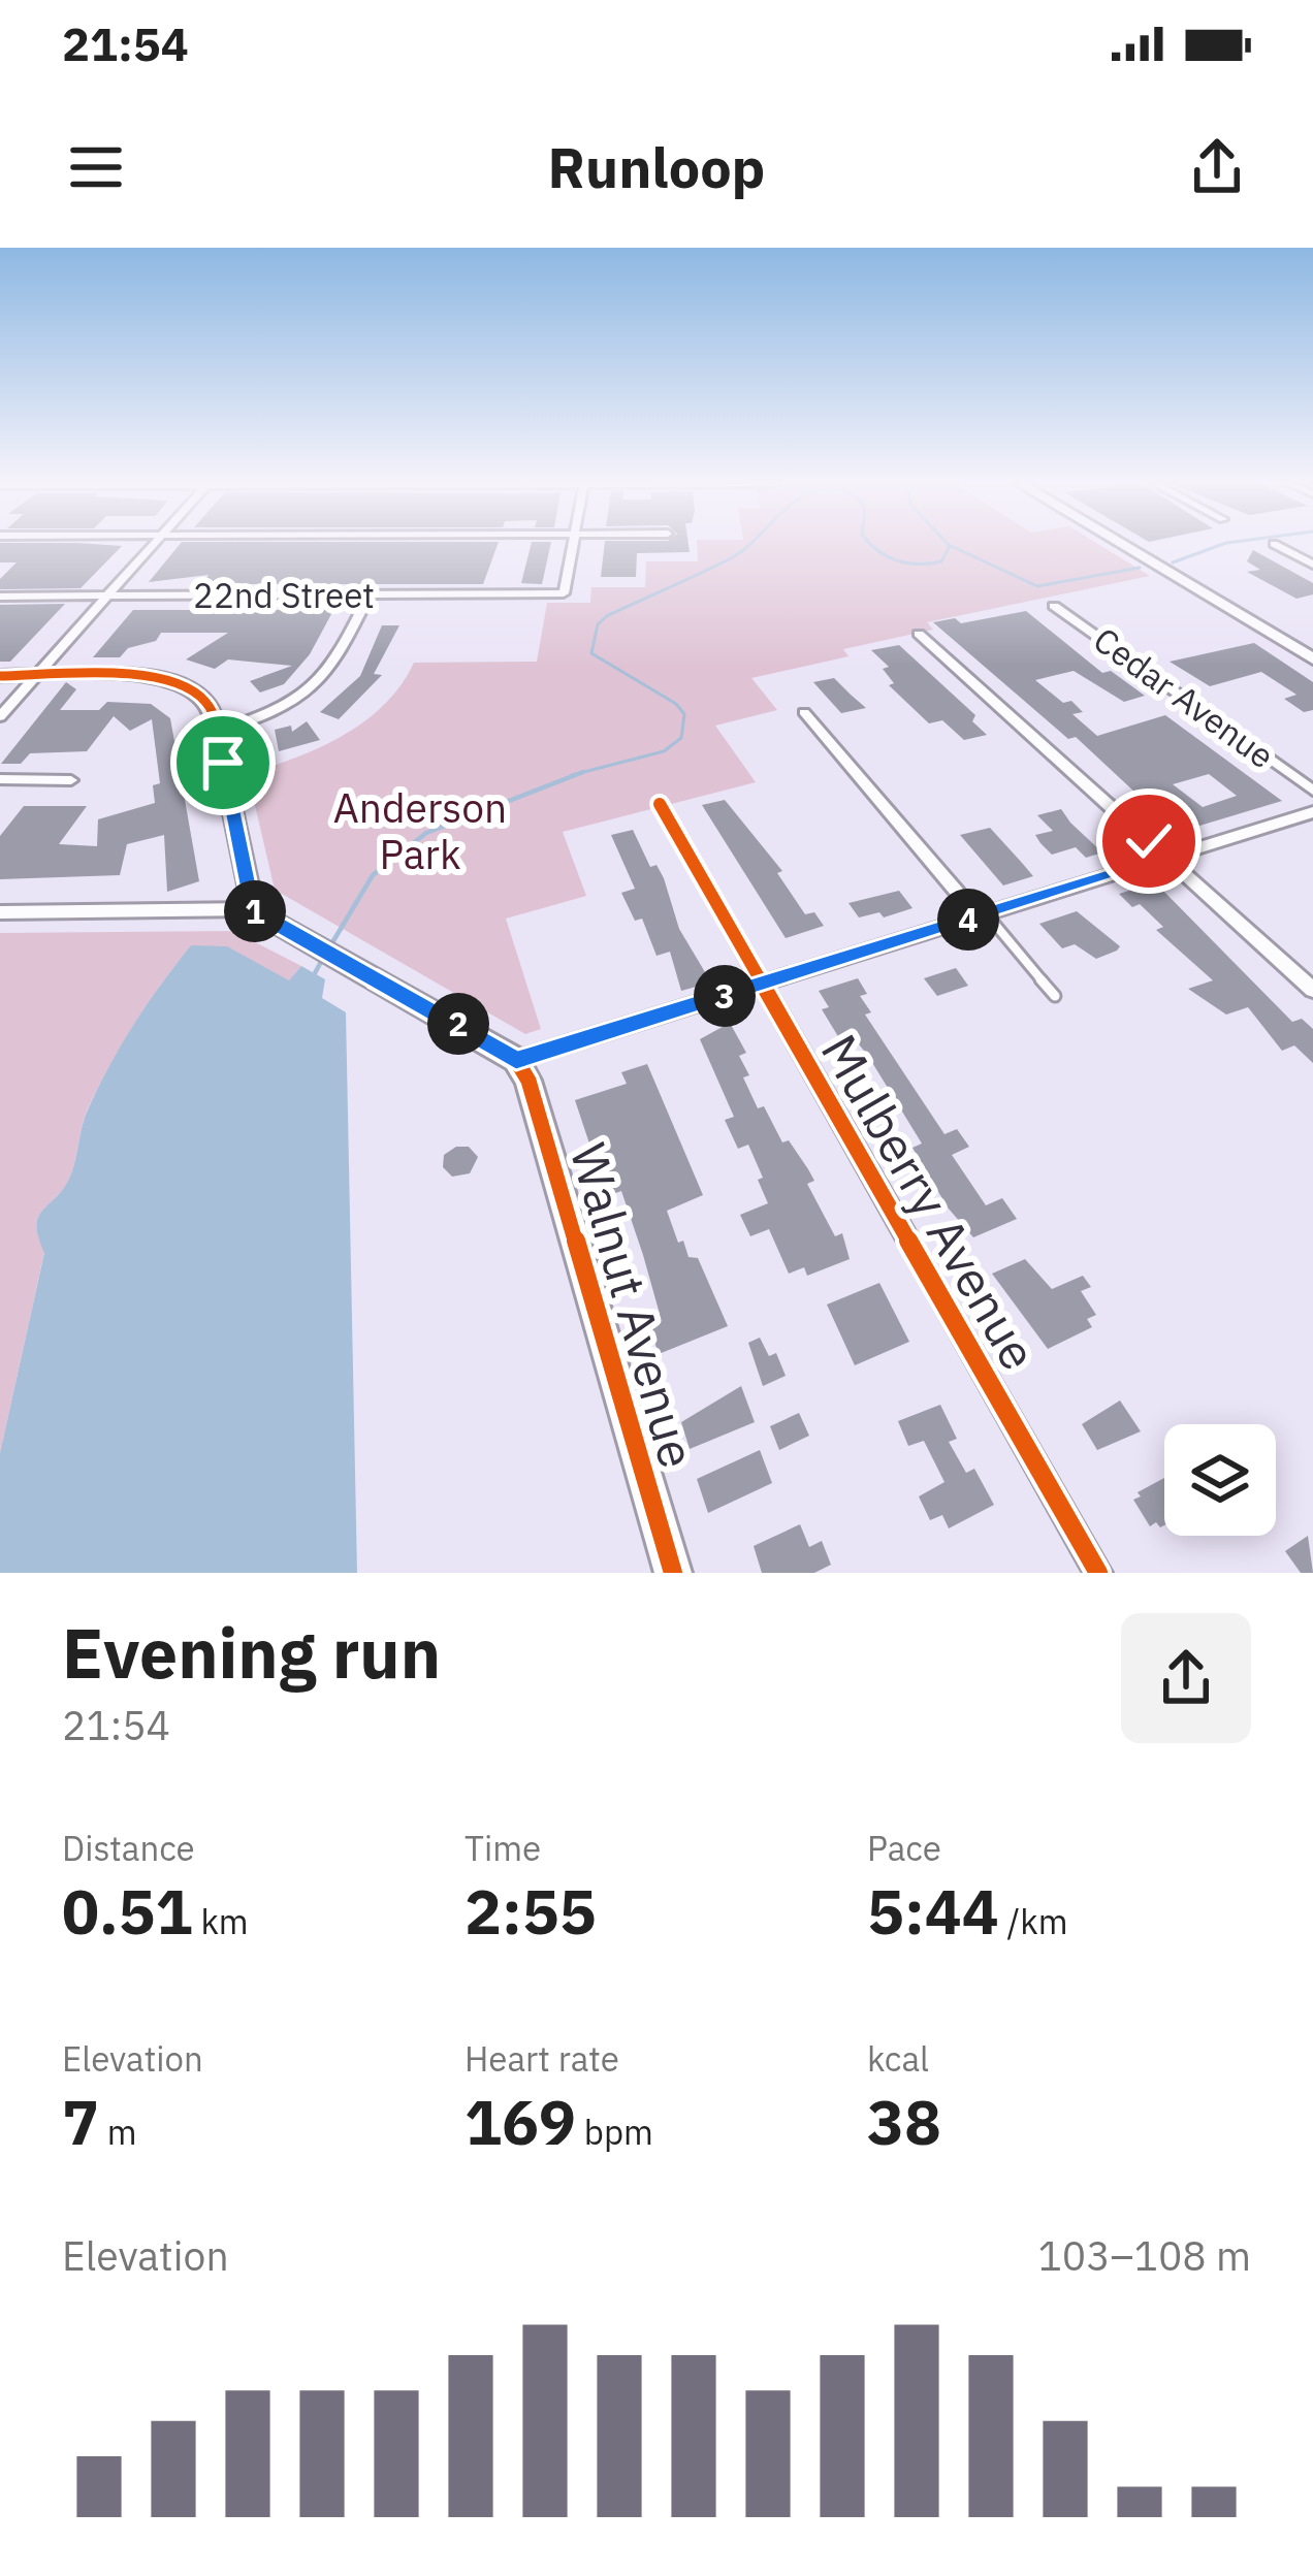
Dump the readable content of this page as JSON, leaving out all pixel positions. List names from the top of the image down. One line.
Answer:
{"streets":{"street":["22nd Street","Cedar Avenue","Mulberry Avenue","Walnut Avenue"]},"parks":["Anderson Park"],"page":{"status":"21:54","header":"Runloop","pins":["1","4","3","2"],"heading":["Evening run","21:54"],"stats":[["Distance","0.51 km"],["Time","2:55"],["Pace","5:44 /km"],["Elevation","7 m"],["Heart rate","169 bpm"],["kcal","38"]],"chart":["Elevation","103–108 m"]}}
